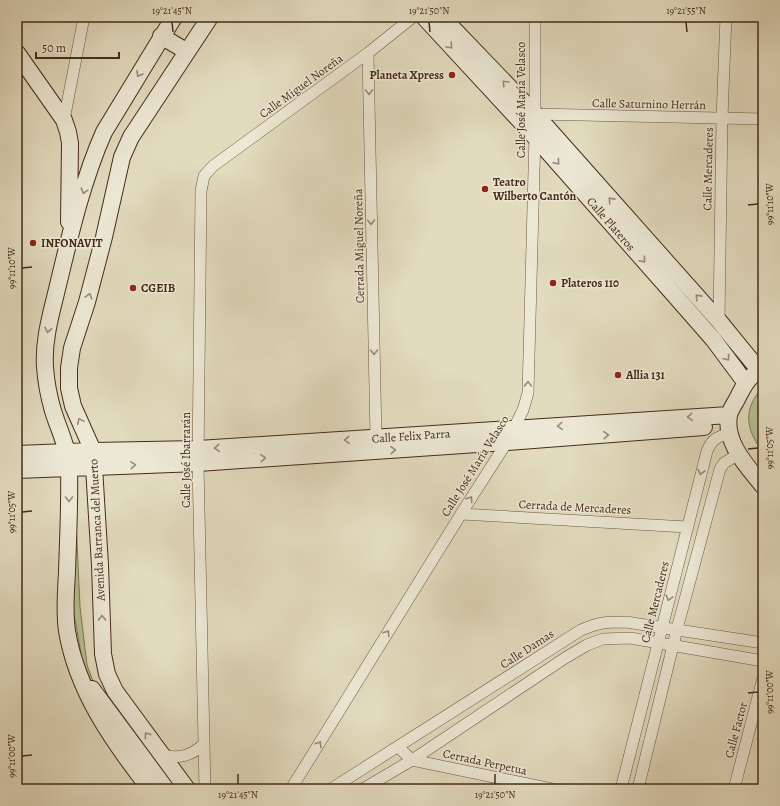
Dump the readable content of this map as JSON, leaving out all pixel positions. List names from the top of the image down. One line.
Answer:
{"streets":{"street":["Calle Miguel Noreña","Calle José María Velasco","Calle Saturnino Herrán","Calle Mercaderes","Calle Plateros","Cerrada Miguel Noreña","Calle Felix Parra","Calle José Ibarrarán","Cerrada de Mercaderes","Avenida Barranca del Muerto","Calle Damas","Calle Factor","Cerrada Perpetua"]},"crossings":[["Calle Miguel Noreña","Cerrada Miguel Noreña"],["Calle Miguel Noreña","Calle José Ibarrarán"],["Calle José María Velasco","Calle Saturnino Herrán"],["Calle José María Velasco","Calle Plateros"],["Calle José María Velasco","Calle Felix Parra"],["Calle José María Velasco","Cerrada de Mercaderes"],["Calle Saturnino Herrán","Calle Mercaderes"],["Calle Saturnino Herrán","Calle Plateros"],["Calle Mercaderes","Calle Plateros"],["Calle Mercaderes","Calle Felix Parra"],["Calle Mercaderes","Cerrada de Mercaderes"],["Calle Mercaderes","Calle Damas"],["Calle Plateros","Calle Felix Parra"],["Cerrada Miguel Noreña","Calle Felix Parra"],["Calle Felix Parra","Calle José Ibarrarán"],["Calle Felix Parra","Avenida Barranca del Muerto"]],"one_way":["Calle José María Velasco","Cerrada Miguel Noreña"],"places":["Planeta Xpress","Teatro Wilberto Cantón","INFONAVIT","Plateros 110","CGEIB","Allia 131"],"scale_bar":"50 m","coordinates":["19°21'45\"N","19°21'50\"N","19°21'55\"N","99°11'10\"W","99°11'05\"W","99°11'00\"W"]}
